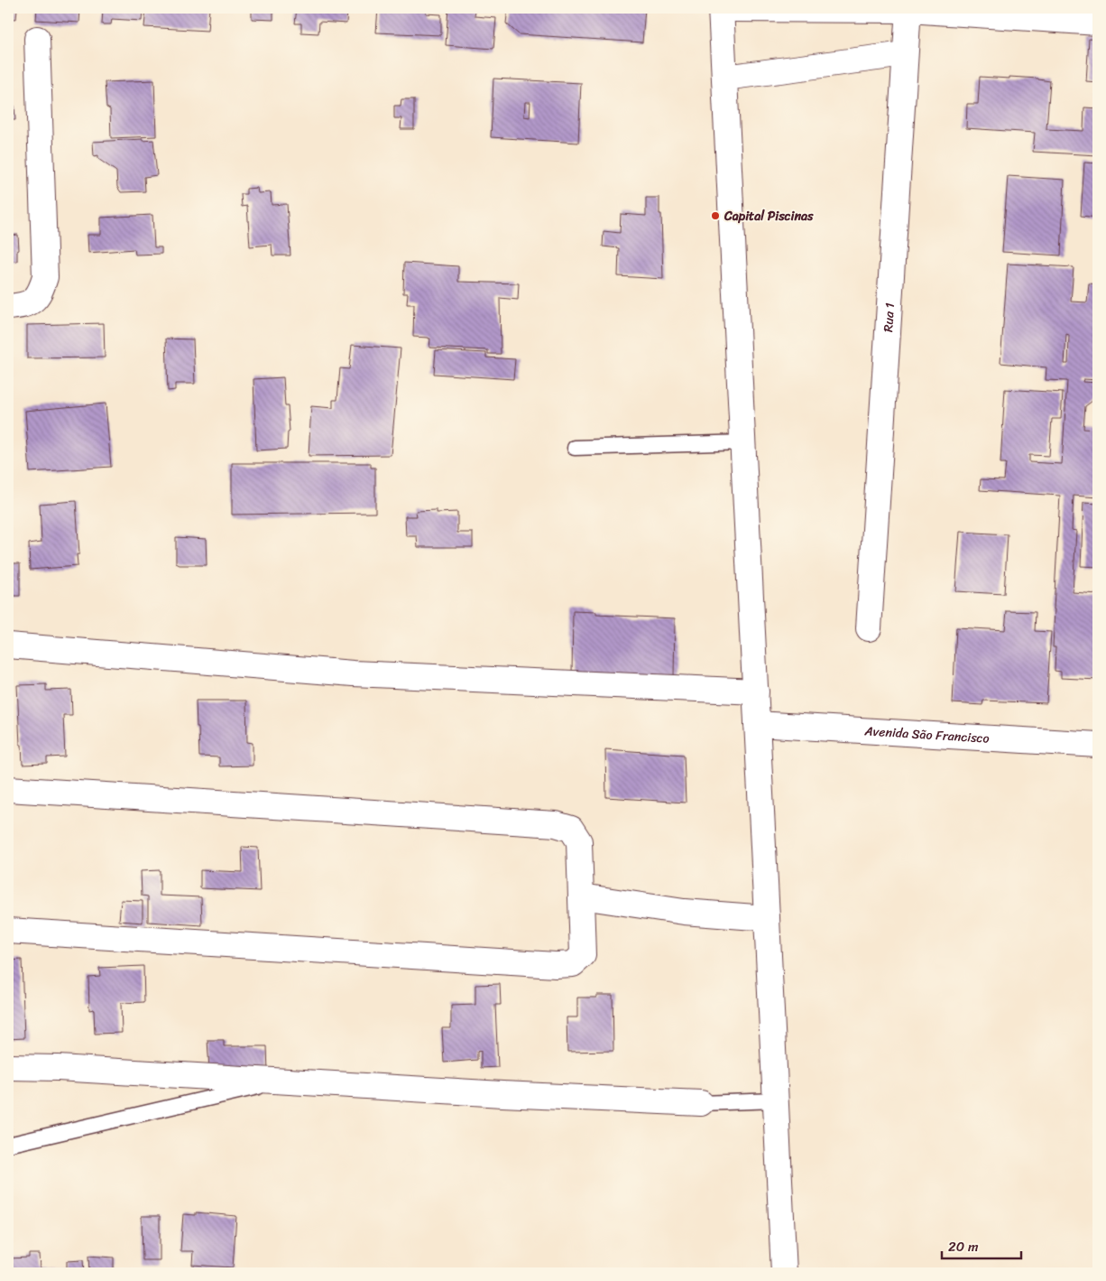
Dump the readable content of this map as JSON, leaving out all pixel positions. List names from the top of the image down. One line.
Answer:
{"streets":{"street":["Rua 1","Avenida São Francisco"]},"places":["Capital Piscinas"],"scale_bar":"20 m"}
